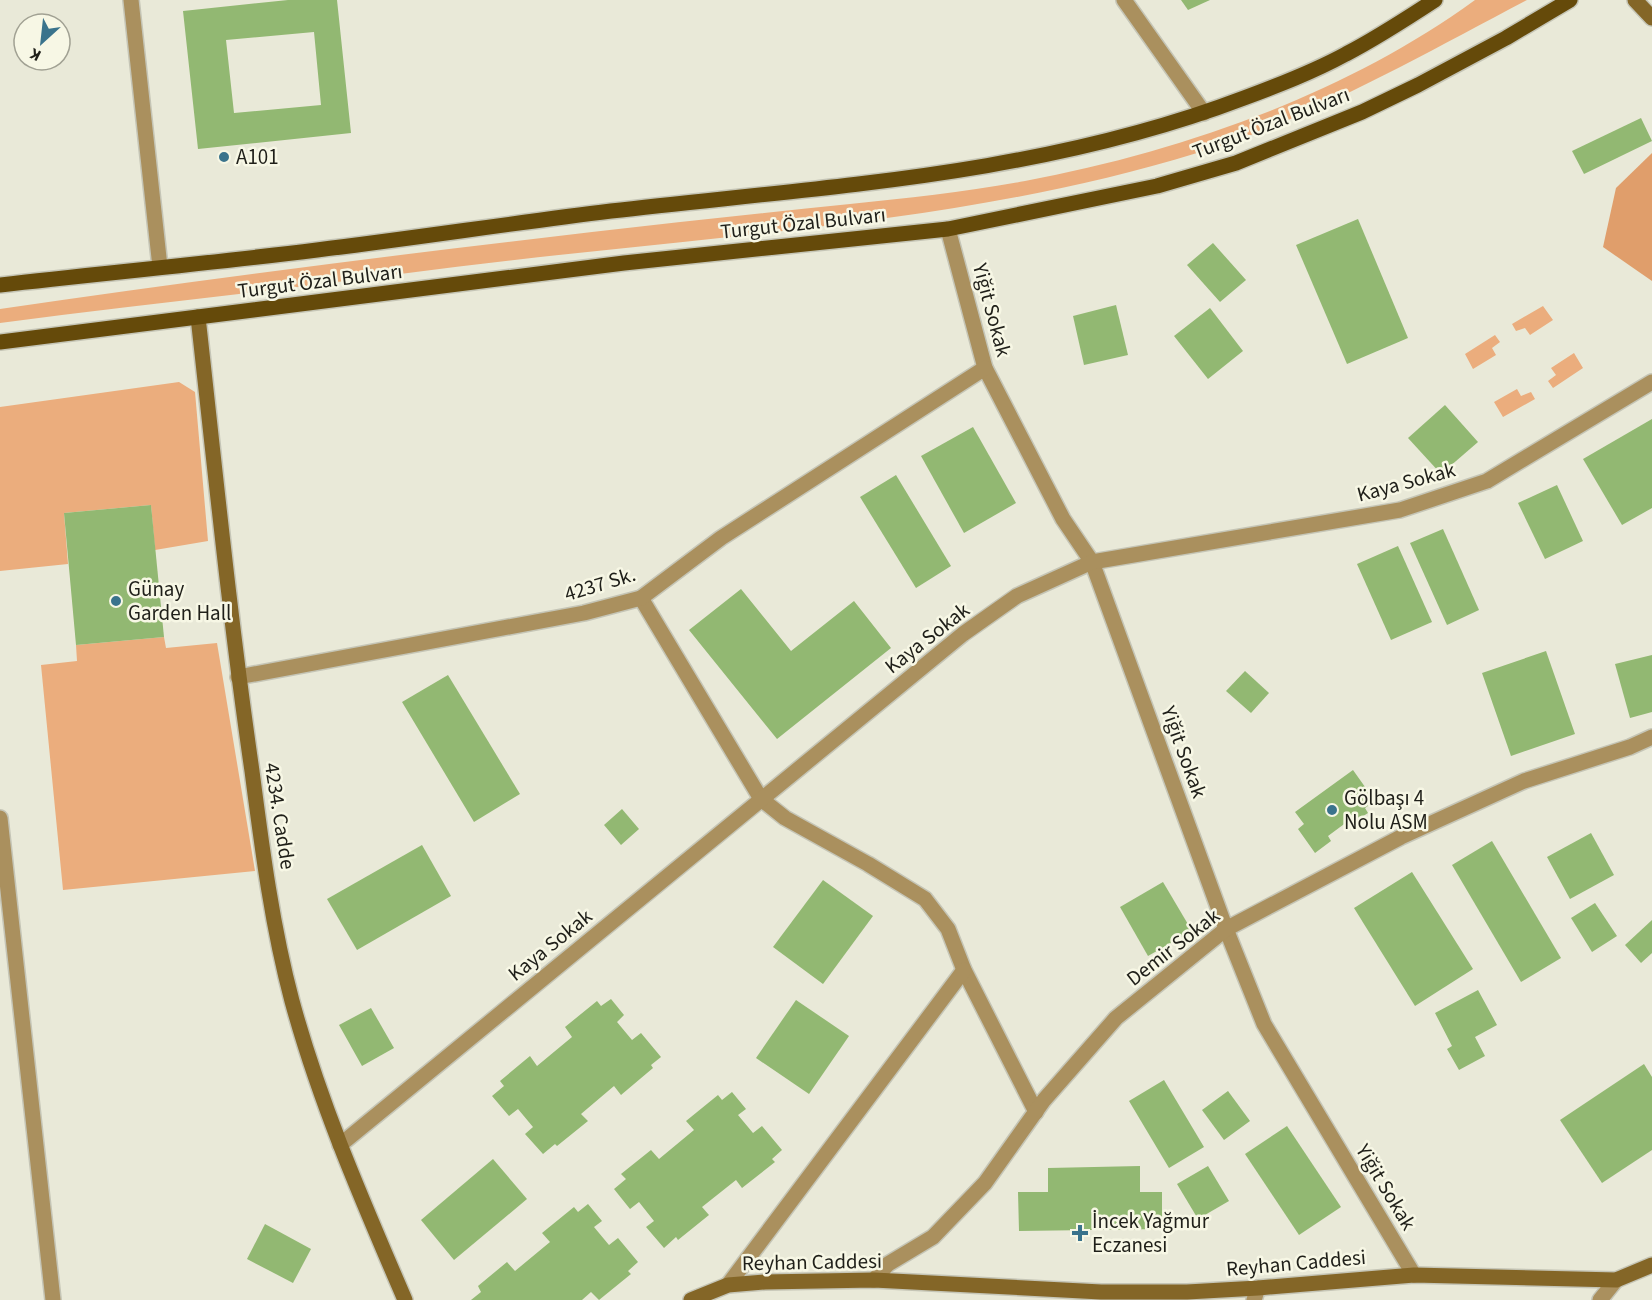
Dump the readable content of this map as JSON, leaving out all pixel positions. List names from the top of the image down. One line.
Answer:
{"streets":{"main road":["Turgut Özal Bulvarı"],"street":["Yiğit Sokak","Kaya Sokak","4237 Sk.","4234. Cadde","Demir Sokak","Reyhan Caddesi"]},"crossings":[["Turgut Özal Bulvarı","Yiğit Sokak"],["Turgut Özal Bulvarı","4234. Cadde"],["Yiğit Sokak","Kaya Sokak"],["Yiğit Sokak","4237 Sk."],["Yiğit Sokak","Demir Sokak"],["Yiğit Sokak","Reyhan Caddesi"],["Kaya Sokak","4234. Cadde"],["4237 Sk.","4234. Cadde"],["Demir Sokak","Reyhan Caddesi"]],"places":{"other":["A101","Günay Garden Hall","Gölbaşı 4 Nolu ASM"],"health":["İncek Yağmur Eczanesi"]},"north":"bottom left"}
